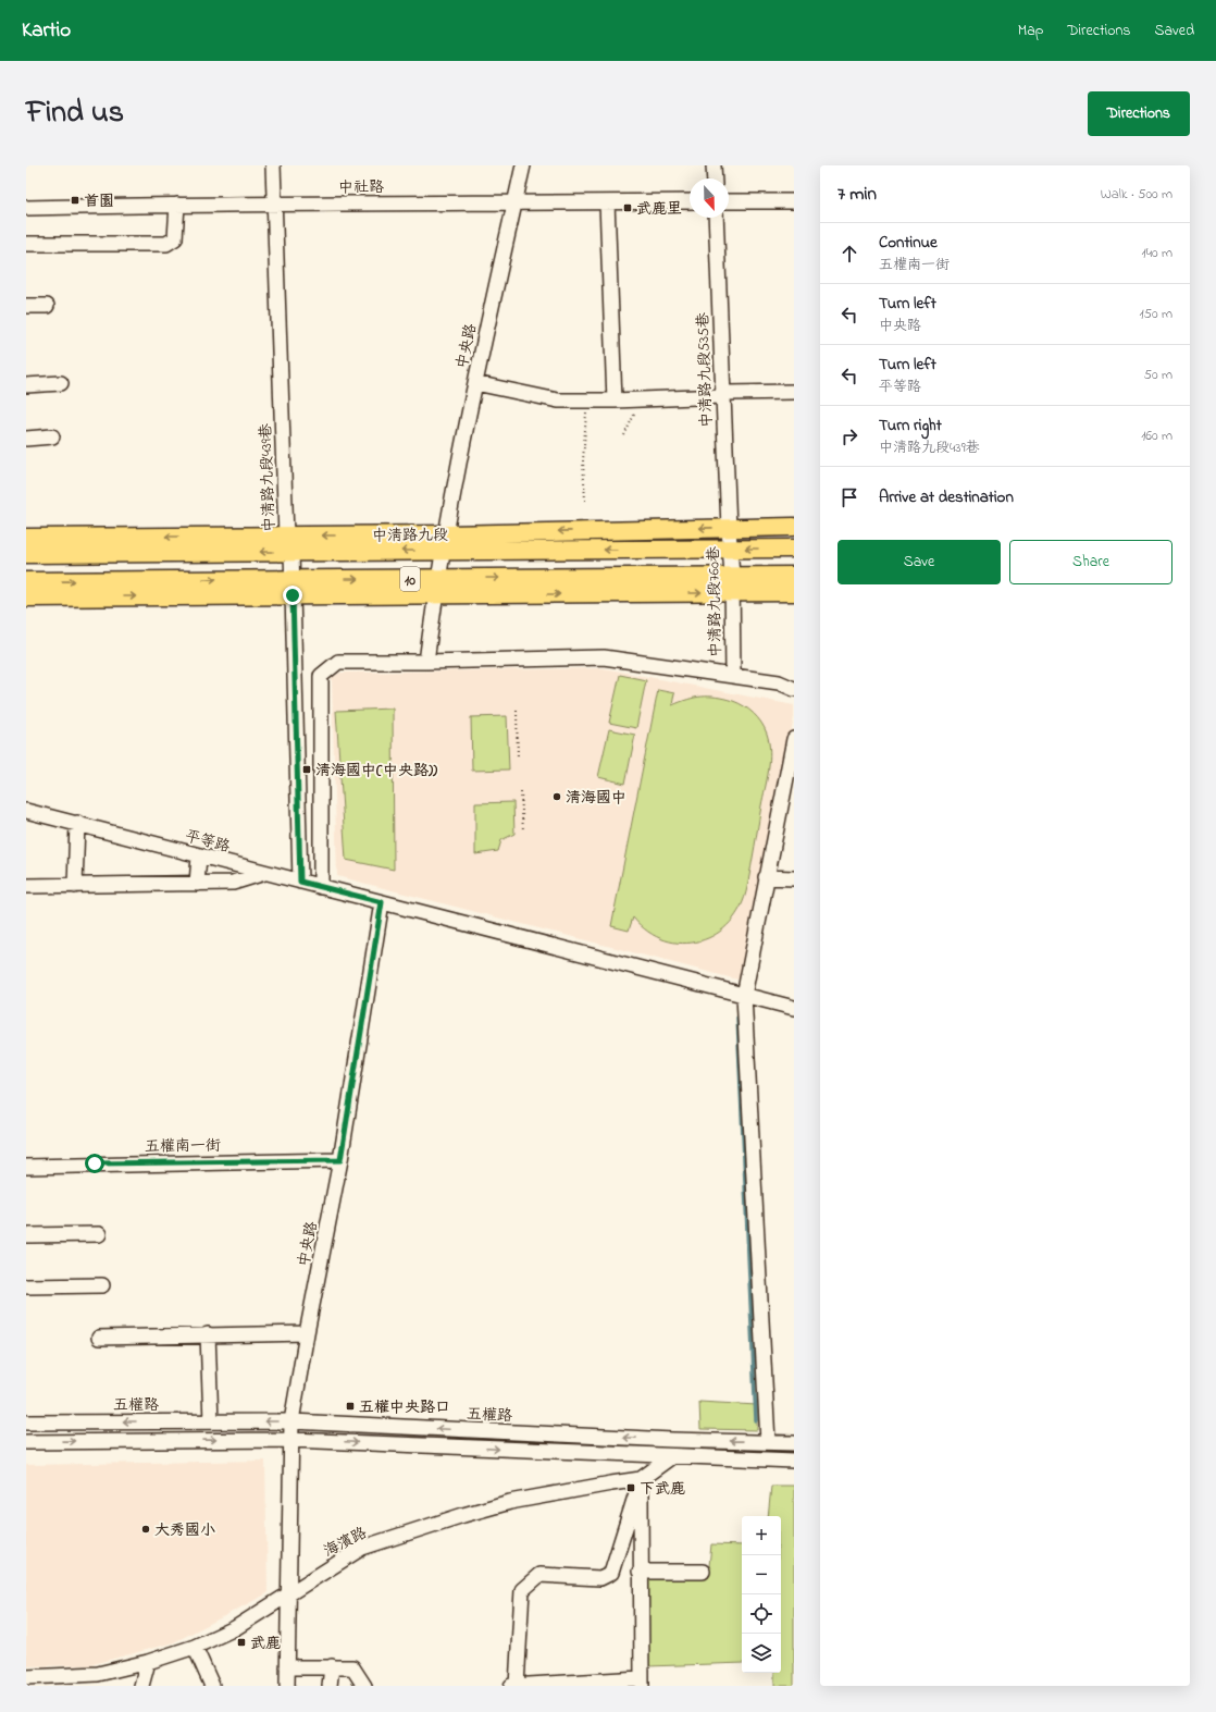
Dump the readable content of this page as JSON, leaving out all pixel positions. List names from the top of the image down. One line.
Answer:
{"streets":{"main road":["中清路九段","10"],"street":["中社路","中央路","中清路九段535巷","中清路九段439巷","中清路九段760巷","平等路","五權南一街","五權路","海濱路"]},"crossings":[["中社路","中央路"],["中社路","中清路九段439巷"],["中央路","中清路九段"],["中央路","平等路"],["中央路","五權南一街"],["中央路","五權路"],["中央路","海濱路"],["中清路九段535巷","中清路九段"],["中清路九段535巷","中清路九段760巷"],["中清路九段439巷","中清路九段"],["中清路九段439巷","平等路"],["中清路九段","中清路九段760巷"]],"places":{"transit":["首園","武鹿里","清海國中(中央路))","五權中央路口","下武鹿","武鹿"],"other":["清海國中","大秀國小"]},"north":"bottom","page":{"header":"Kartio","nav":["Map","Directions","Saved"],"title":"Find us","buttons":["Directions",["Save","Share"]],"heading":["7 min","Walk · 500 m"],"list":[["Continue","五權南一街","140 m"],["Turn left","中央路","150 m"],["Turn left","平等路","50 m"],["Turn right","中清路九段439巷","160 m"],"Arrive at destination"],"map_buttons":["+","−"]}}
